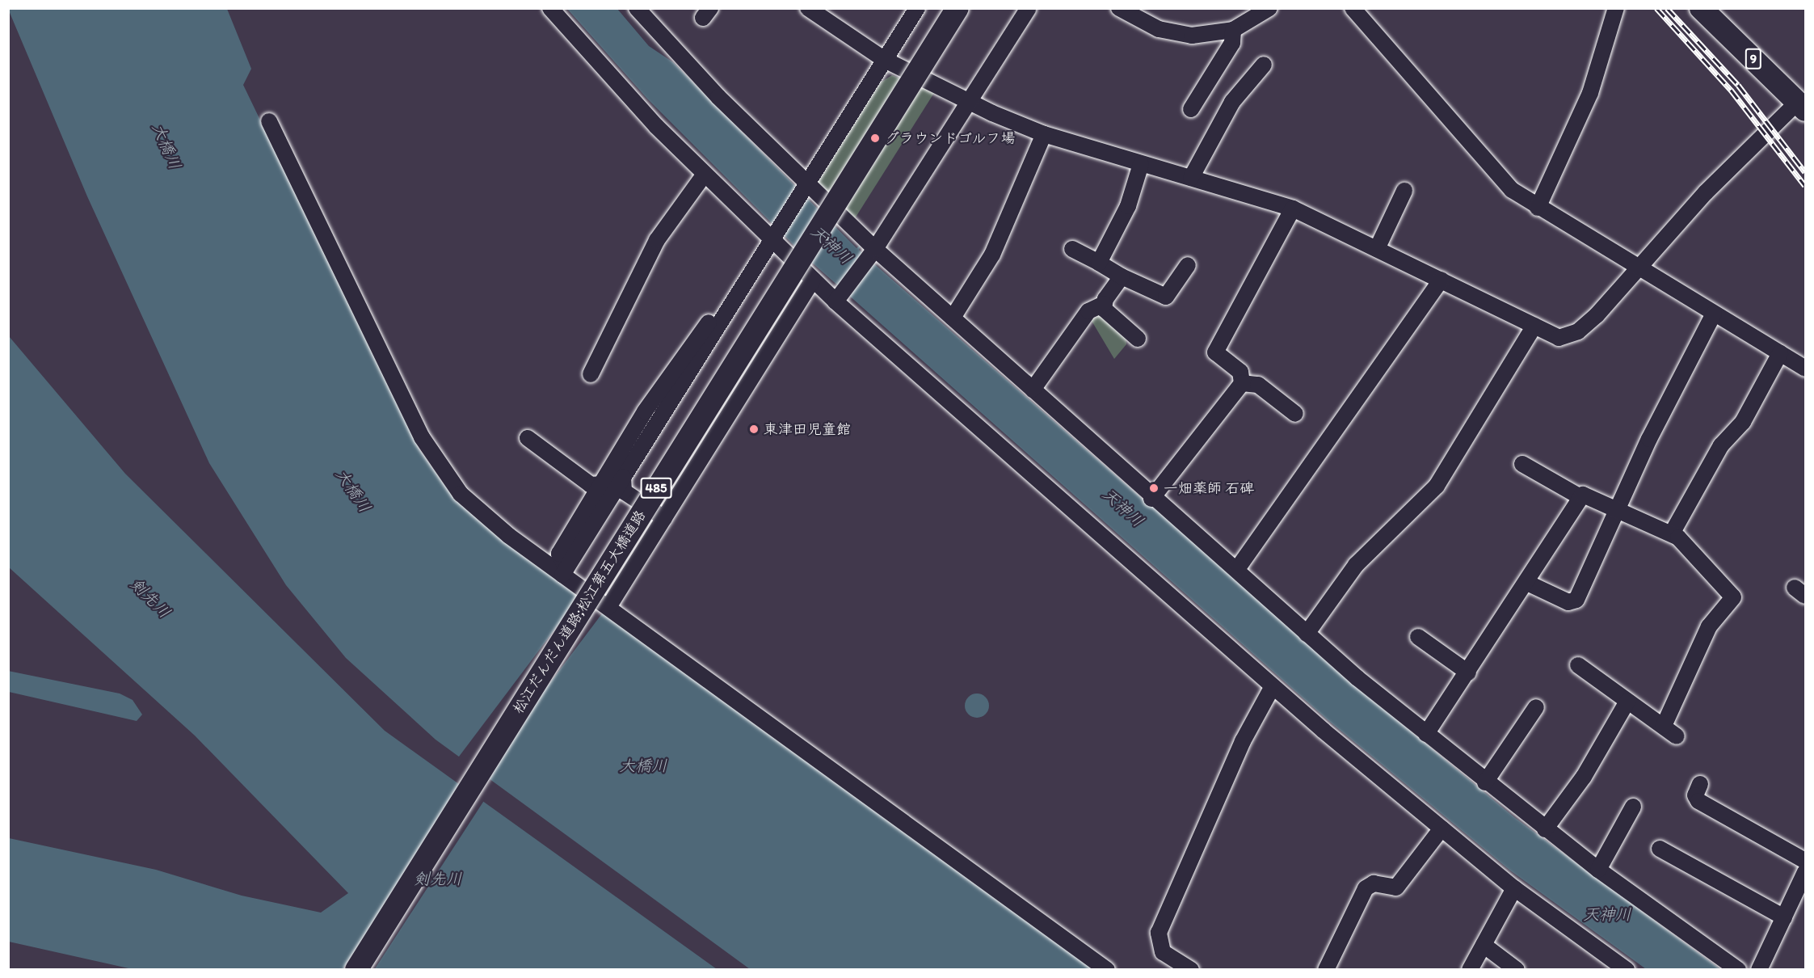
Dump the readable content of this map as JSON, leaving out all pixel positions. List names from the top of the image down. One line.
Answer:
{"streets":{"highway":["9","485","松江だんだん道路;松江第五大橋道路"]},"water":["大橋川","天神川","剣先川"],"places":["グラウンドゴルフ場","東津田児童館","一畑薬師 石碑"]}
